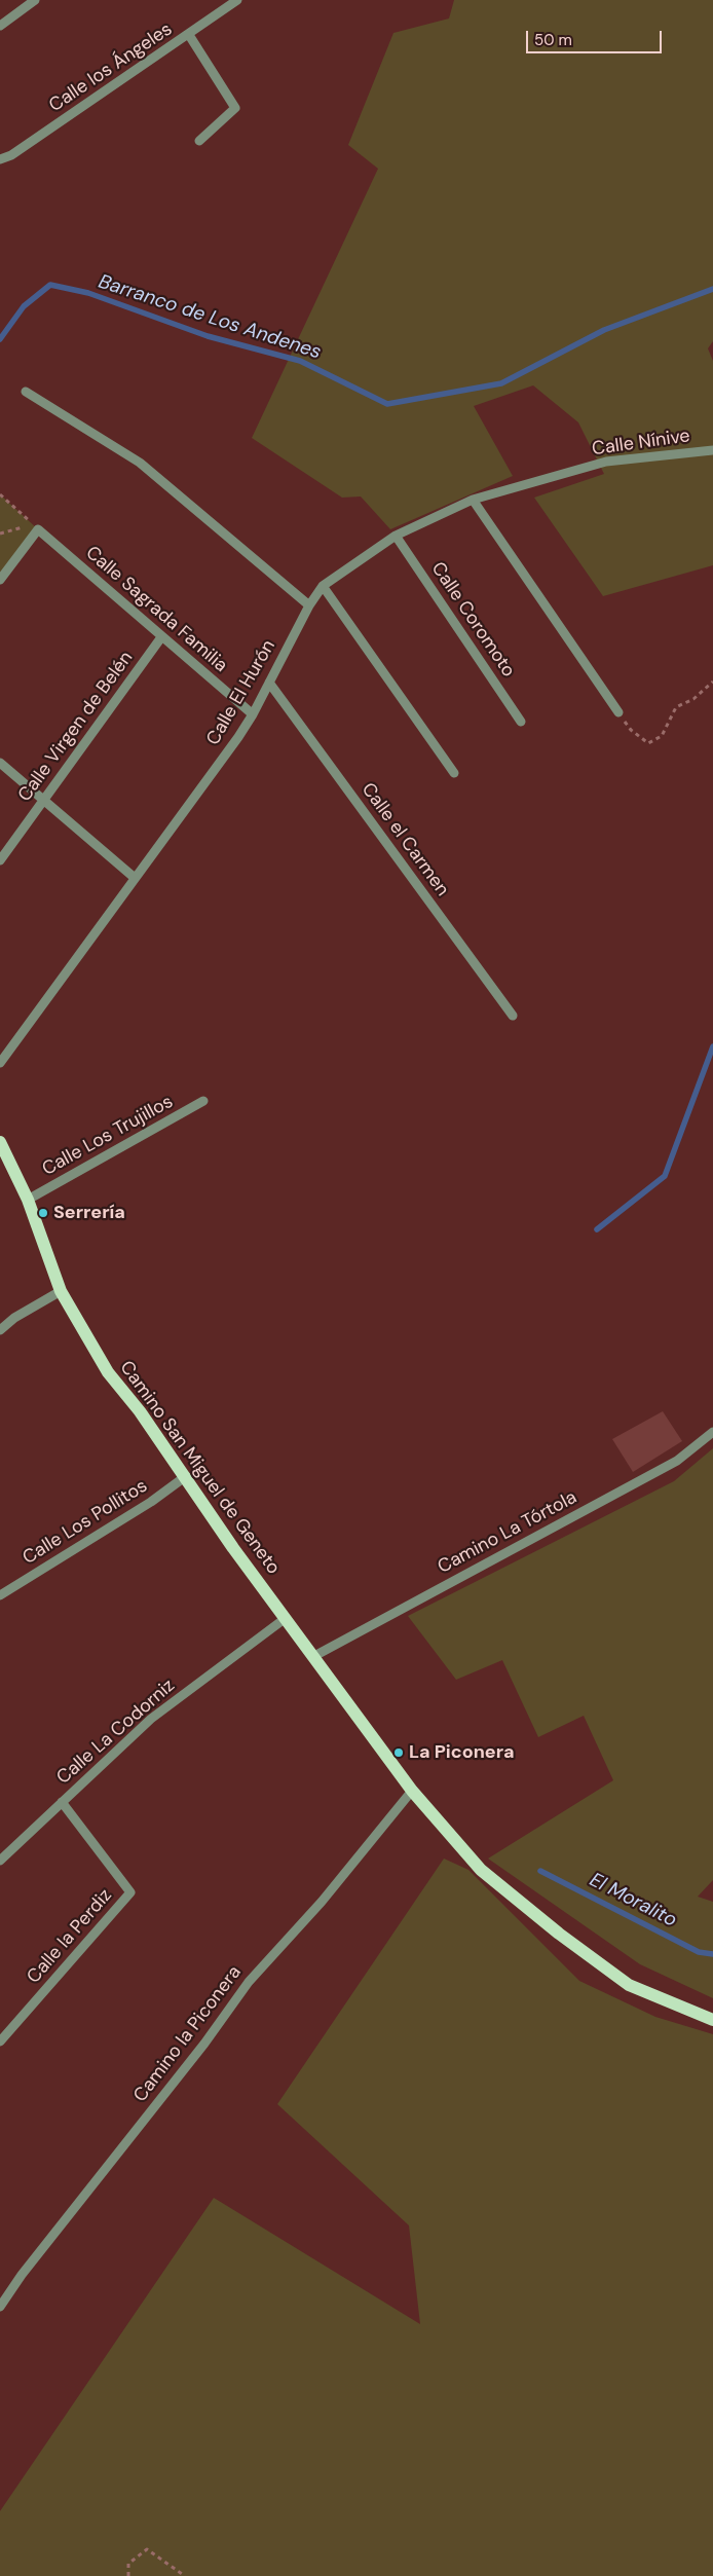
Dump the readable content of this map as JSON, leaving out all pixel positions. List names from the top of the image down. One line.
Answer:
{"streets":{"main road":["Camino San Miguel de Geneto"],"street":["Calle los Ángeles","Calle Nínive","Calle Sagrada Familia","Calle Coromoto","Calle El Hurón","Calle Virgen de Belén","Calle el Carmen","Calle Los Trujillos","Calle Los Pollitos","Camino La Tórtola","Calle La Codorniz","Calle la Perdiz","Camino la Piconera"]},"crossings":[["Calle Nínive","Calle El Hurón"],["Calle Sagrada Familia","Calle El Hurón"],["Calle Sagrada Familia","Calle Virgen de Belén"],["Calle Coromoto","Calle El Hurón"],["Calle El Hurón","Calle el Carmen"],["Calle Los Trujillos","Camino San Miguel de Geneto"],["Camino San Miguel de Geneto","Calle Los Pollitos"],["Camino San Miguel de Geneto","Camino La Tórtola"],["Camino San Miguel de Geneto","Calle La Codorniz"],["Camino San Miguel de Geneto","Camino la Piconera"],["Calle La Codorniz","Calle la Perdiz"]],"water":["Barranco de Los Andenes","El Moralito"],"places":["Serrería","La Piconera"],"scale_bar":"50 m"}
